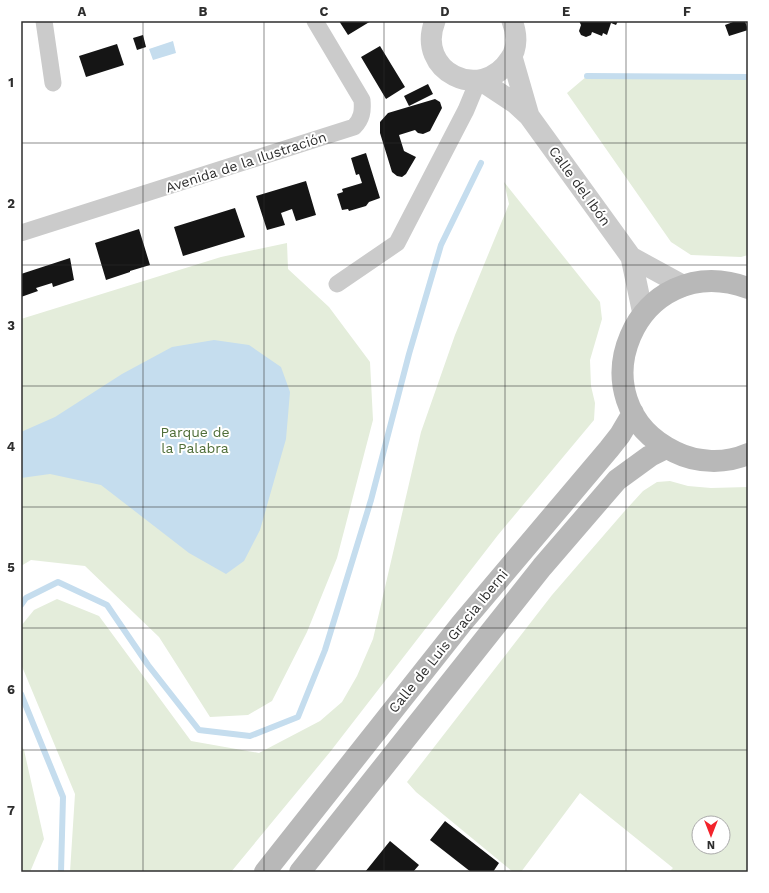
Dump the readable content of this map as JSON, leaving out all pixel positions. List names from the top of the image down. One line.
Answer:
{"streets":{"main road":["Calle de Luis Gracia Iberni"],"street":["Avenida de la Ilustración","Calle del Ibón"]},"parks":["Parque de la Palabra"],"north":"bottom","grid":{"columns":["A","B","C","D","E","F"],"rows":["1","2","3","4","5","6","7"]}}
